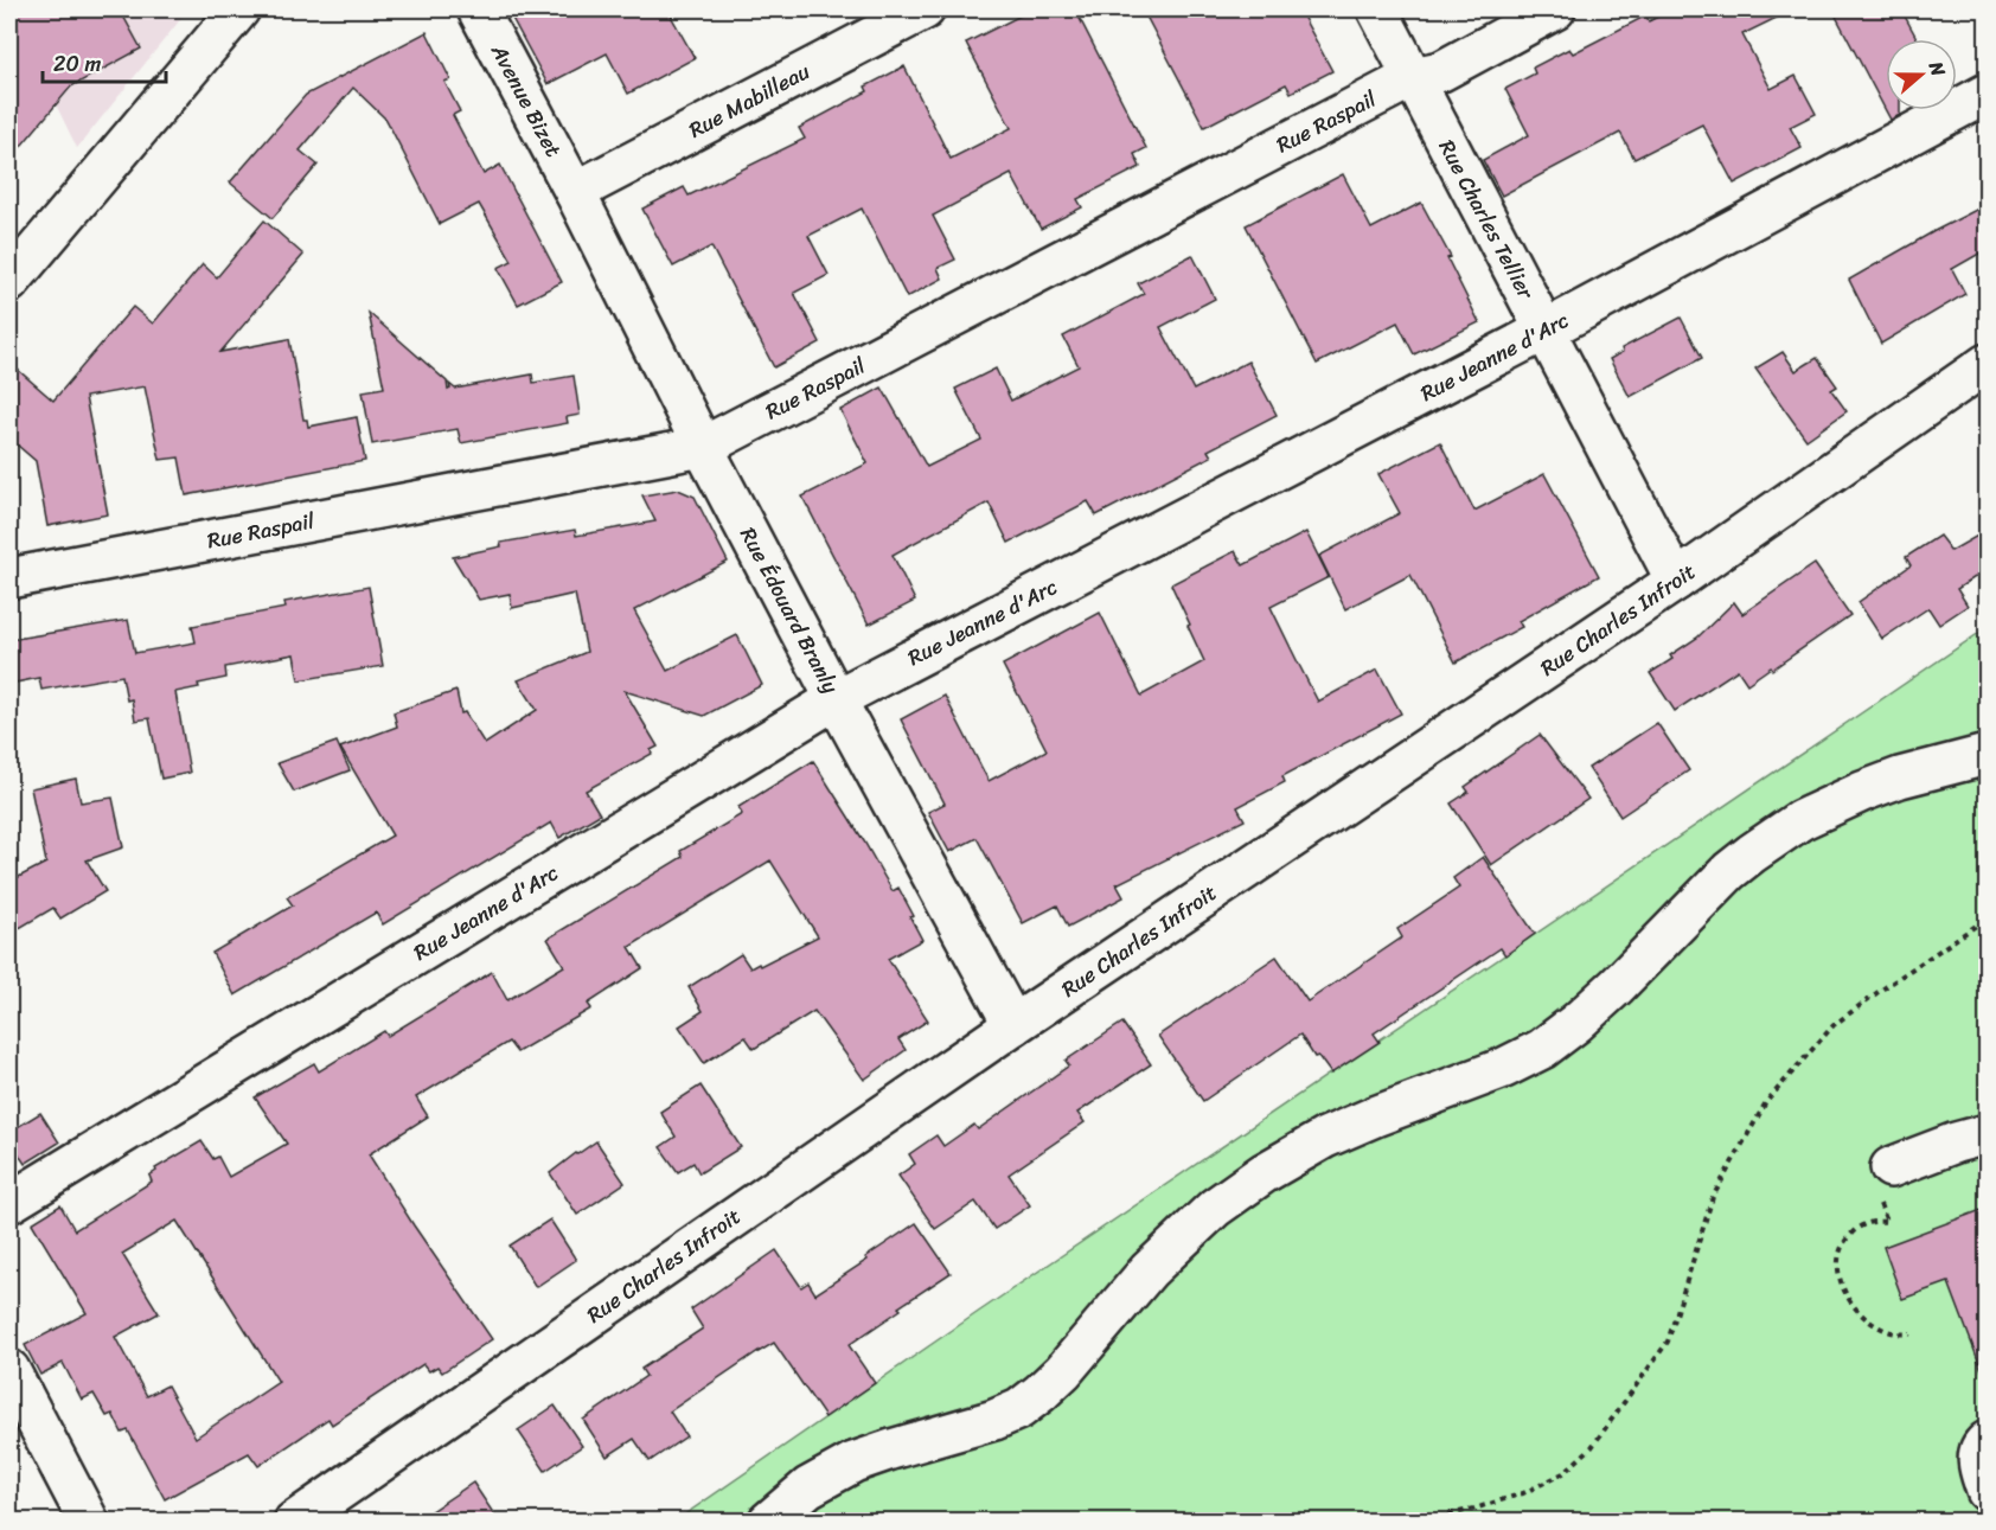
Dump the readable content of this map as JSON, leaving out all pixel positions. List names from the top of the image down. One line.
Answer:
{"streets":{"street":["Avenue Bizet","Rue Mabilleau","Rue Raspail","Rue Charles Tellier","Rue Jeanne d'Arc","Rue Édouard Branly","Rue Charles Infroit"]},"crossings":[["Avenue Bizet","Rue Mabilleau"],["Avenue Bizet","Rue Édouard Branly"],["Rue Mabilleau","Rue Édouard Branly"],["Rue Raspail","Rue Charles Tellier"],["Rue Raspail","Rue Édouard Branly"],["Rue Charles Tellier","Rue Jeanne d'Arc"],["Rue Charles Tellier","Rue Charles Infroit"],["Rue Jeanne d'Arc","Rue Édouard Branly"],["Rue Édouard Branly","Rue Charles Infroit"]],"scale_bar":"20 m","north":"right"}
